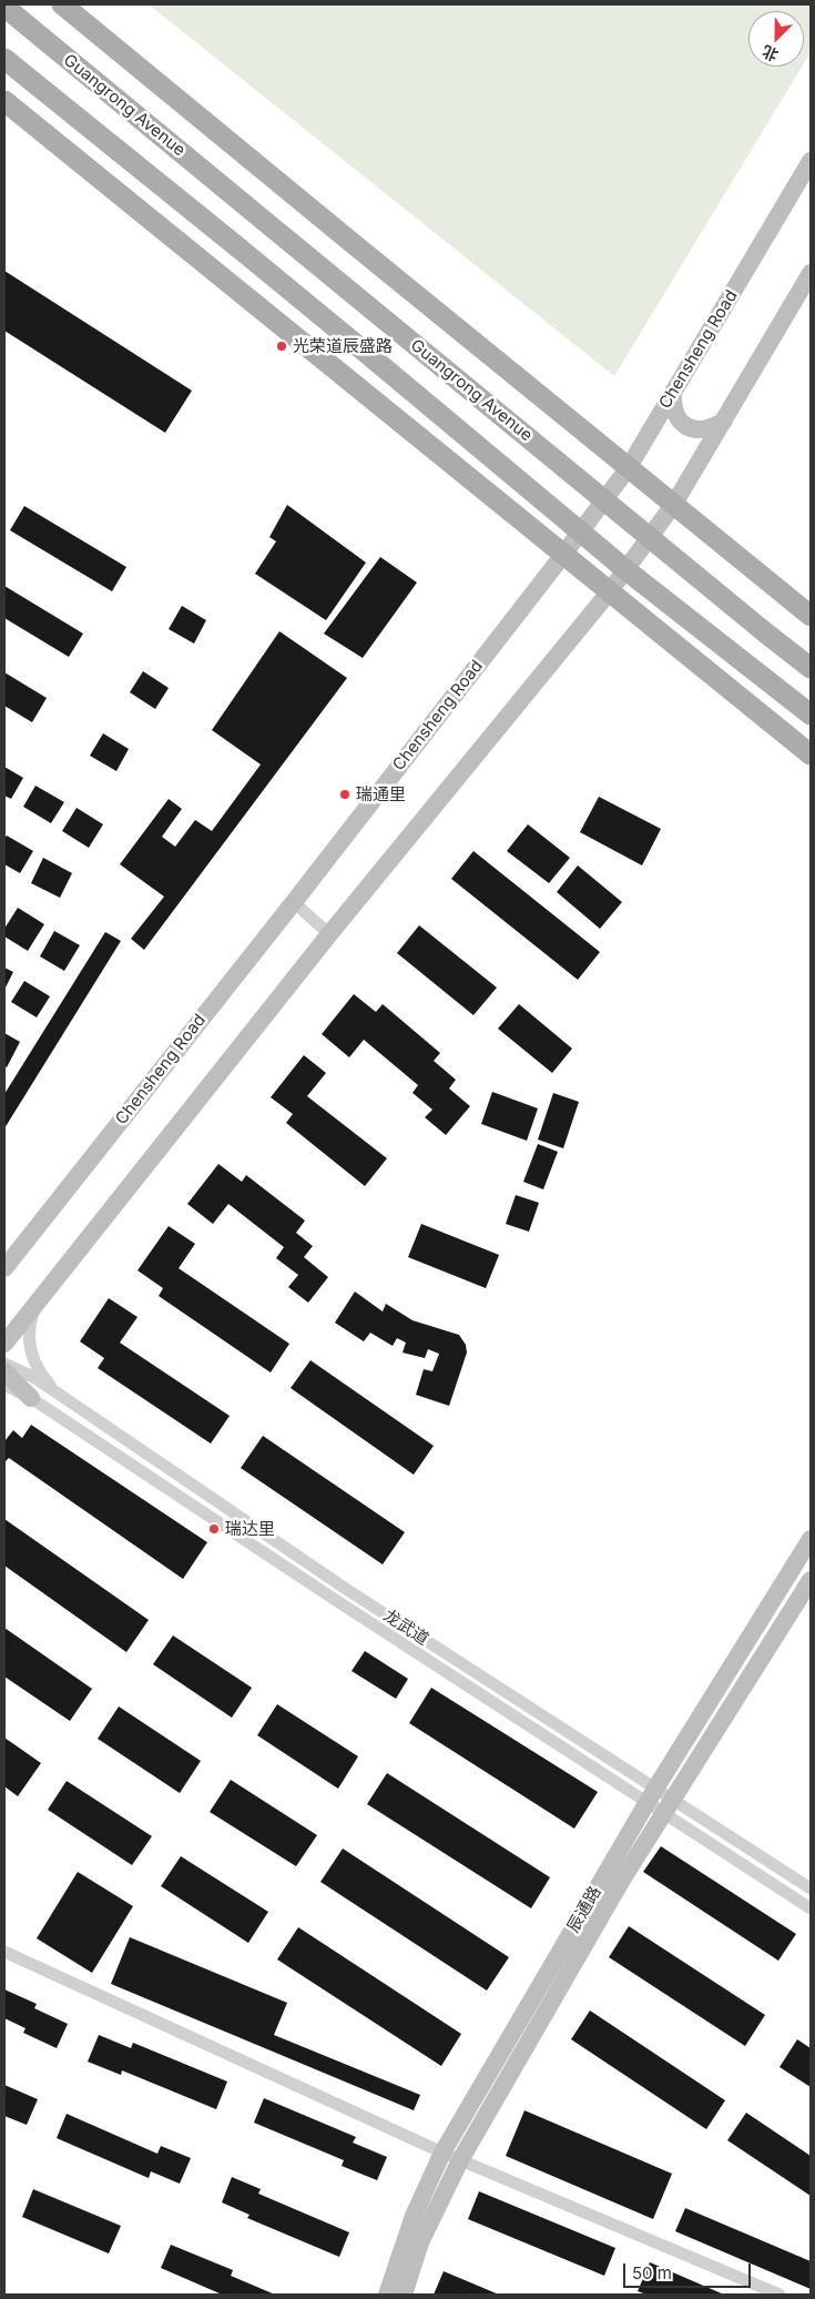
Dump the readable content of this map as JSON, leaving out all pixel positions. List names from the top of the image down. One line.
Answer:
{"streets":{"main road":["Guangrong Avenue","Chensheng Road","辰通路"],"street":["龙武道"]},"crossings":[["龙武道","辰通路"]],"places":["光荣道辰盛路","瑞通里","瑞达里"],"scale_bar":"50 m","north":"bottom left"}
